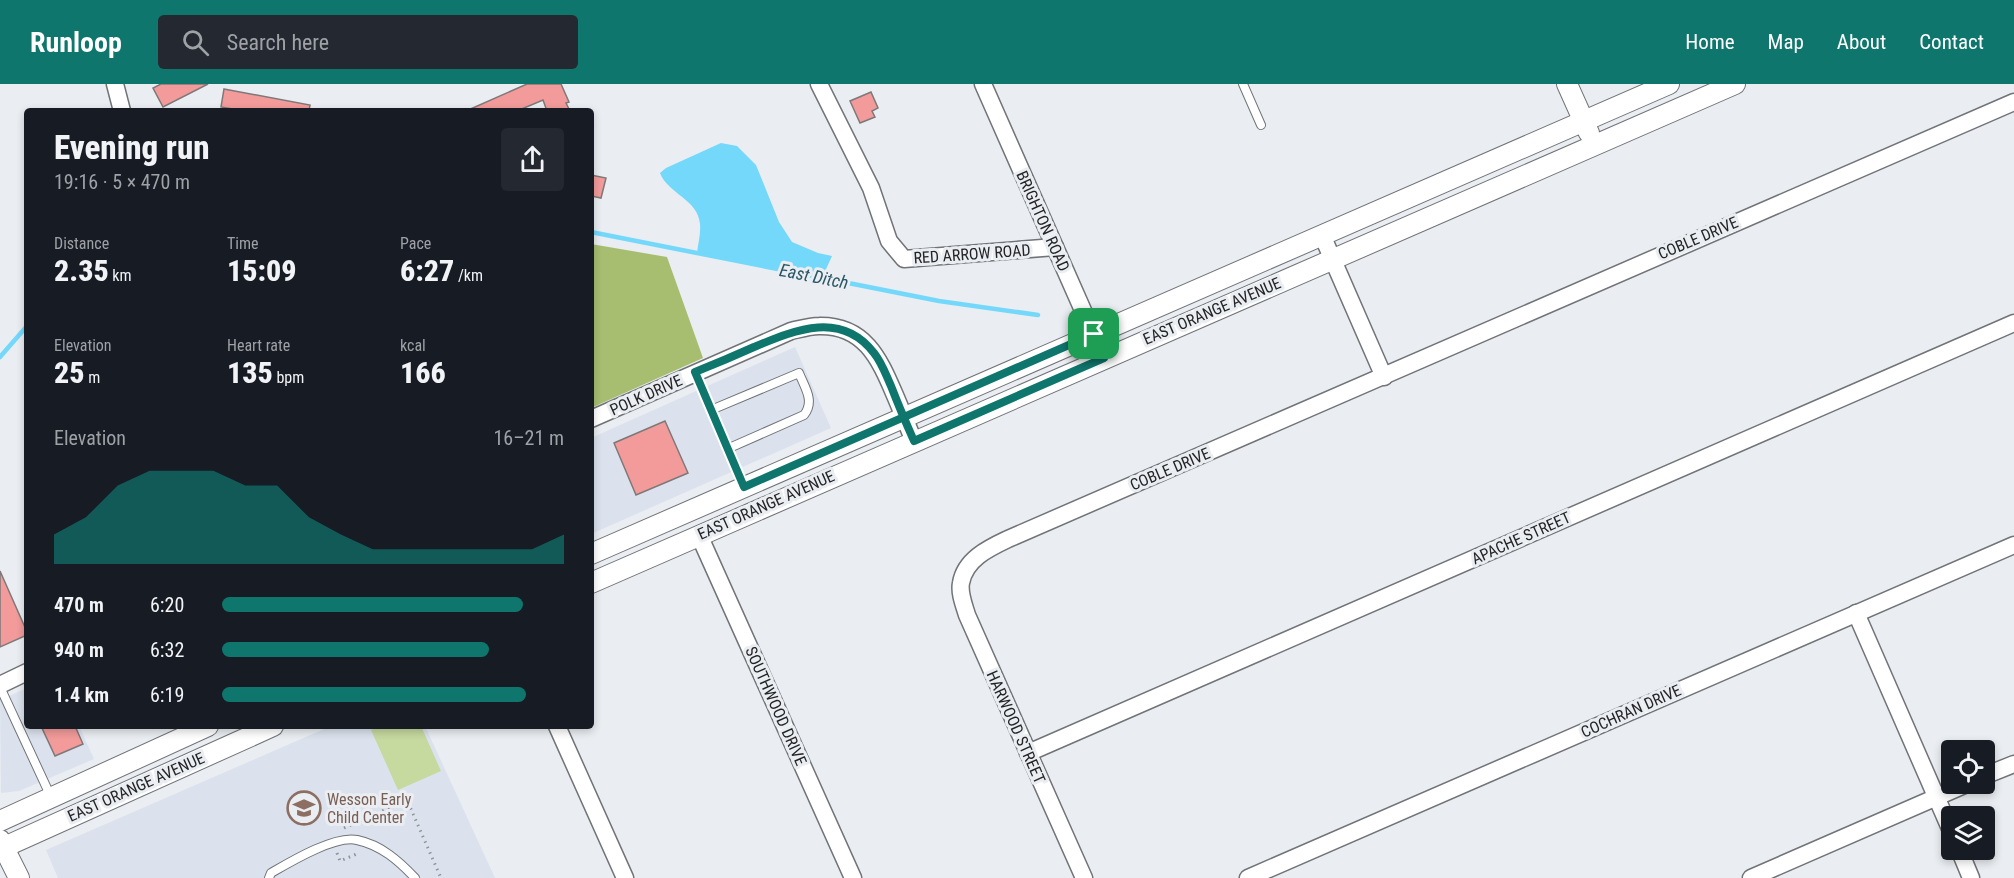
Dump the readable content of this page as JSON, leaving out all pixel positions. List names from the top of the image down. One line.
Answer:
{"streets":{"street":["BRIGHTON ROAD","COBLE DRIVE","RED ARROW ROAD","EAST ORANGE AVENUE","POLK DRIVE","APACHE STREET","SOUTHWOOD DRIVE","COCHRAN DRIVE","HARWOOD STREET"]},"crossings":[["BRIGHTON ROAD","RED ARROW ROAD"],["BRIGHTON ROAD","EAST ORANGE AVENUE"],["COBLE DRIVE","HARWOOD STREET"],["EAST ORANGE AVENUE","POLK DRIVE"],["EAST ORANGE AVENUE","SOUTHWOOD DRIVE"],["APACHE STREET","HARWOOD STREET"]],"water":["East Ditch"],"places":{"school or university":["Wesson Early Child Center"]},"page":{"header":"Runloop","search":"Search here","nav":["Home","Map","About","Contact"],"heading":["Evening run","19:16 · 5 × 470 m"],"stats":[["Distance","2.35 km"],["Time","15:09"],["Pace","6:27 /km"],["Elevation","25 m"],["Heart rate","135 bpm"],["kcal","166"]],"chart":["Elevation","16–21 m"],"list":[{"name":"470 m","note":"6:20"},{"name":"940 m","note":"6:32"},{"name":"1.4 km","note":"6:19"}]}}
